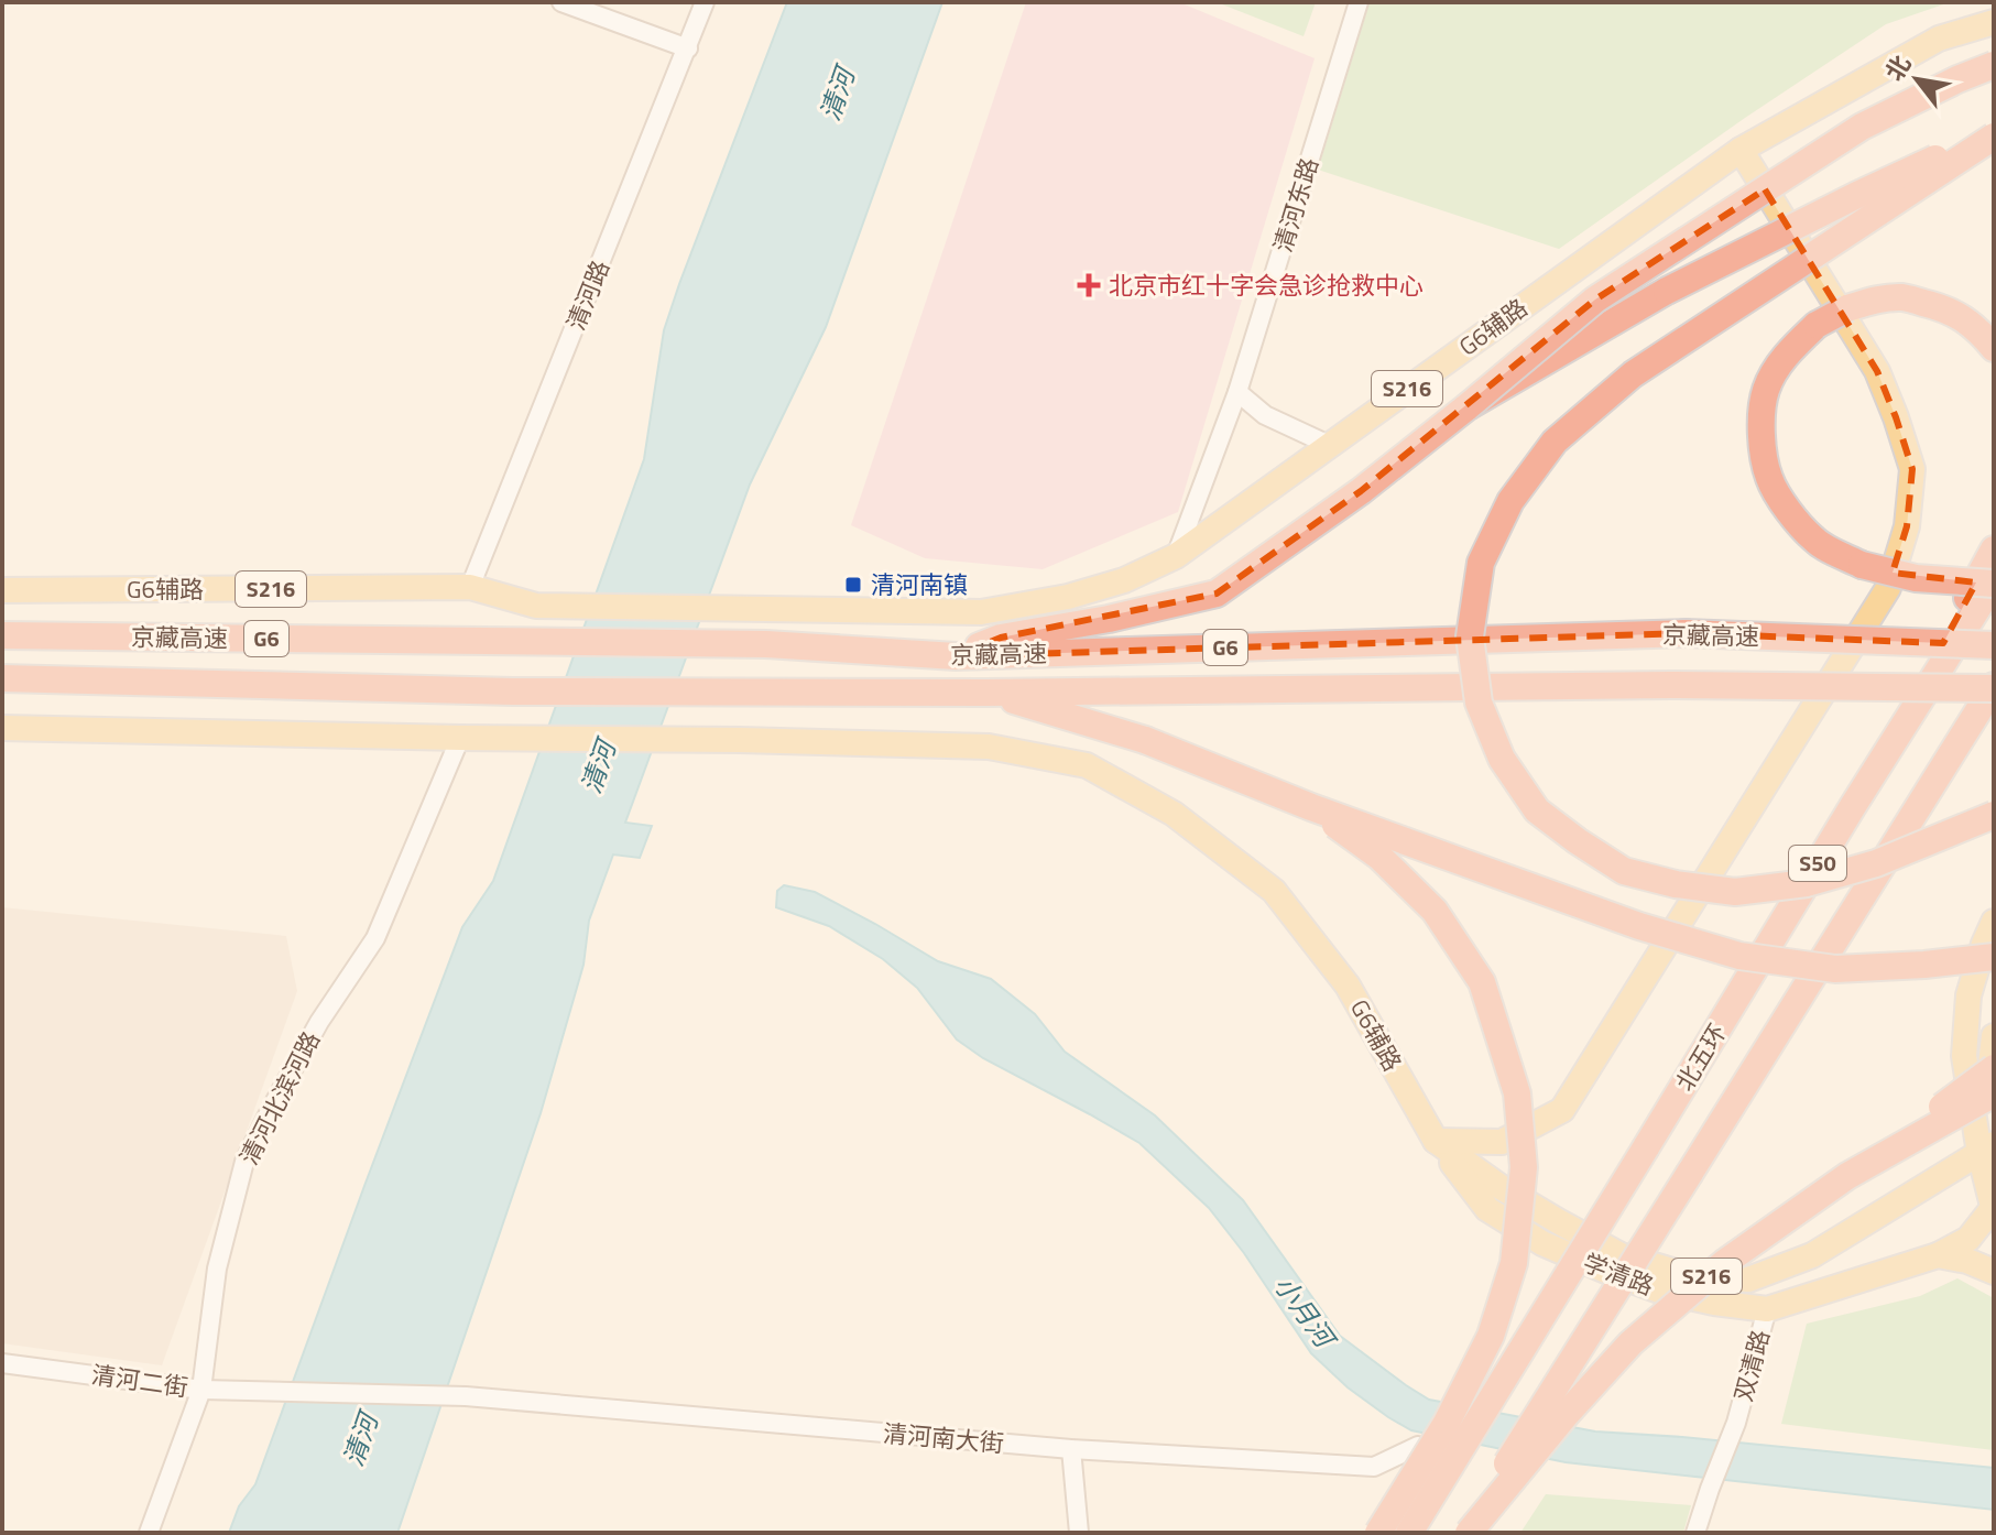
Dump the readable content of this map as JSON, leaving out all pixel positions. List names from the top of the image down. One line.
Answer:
{"streets":{"highway":["京藏高速","G6","S50","北五环"],"main road":["G6辅路","S216","学清路"],"street":["清河东路","清河路","清河北滨河路","双清路","清河二街","清河南大街"]},"crossings":[["清河东路","G6辅路"],["清河路","G6辅路"],["G6辅路","清河北滨河路"],["G6辅路","学清路"],["京藏高速","S50"],["清河北滨河路","清河二街"],["学清路","双清路"],["清河二街","清河南大街"]],"water":["清河","小月河"],"places":{"health":["北京市红十字会急诊抢救中心"],"transit":["清河南镇"]},"north":"top left"}
